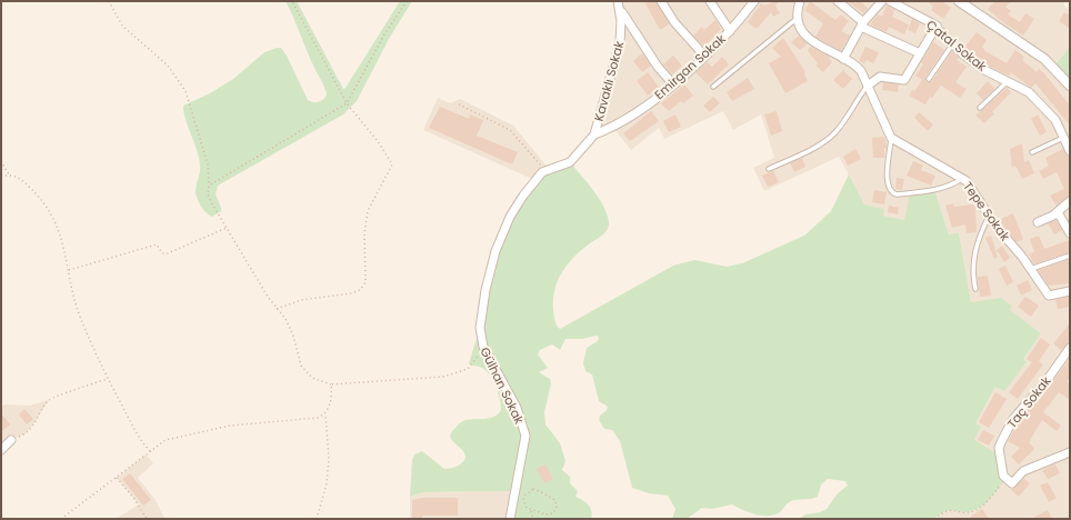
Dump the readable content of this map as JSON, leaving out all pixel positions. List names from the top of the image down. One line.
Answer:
{"streets":{"street":["Çatal Sokak","Emirgan Sokak","Kavaklı Sokak","Tepe Sokak","Gülhan Sokak","Taç Sokak"]},"crossings":[["Emirgan Sokak","Kavaklı Sokak"],["Emirgan Sokak","Gülhan Sokak"],["Kavaklı Sokak","Gülhan Sokak"]]}
